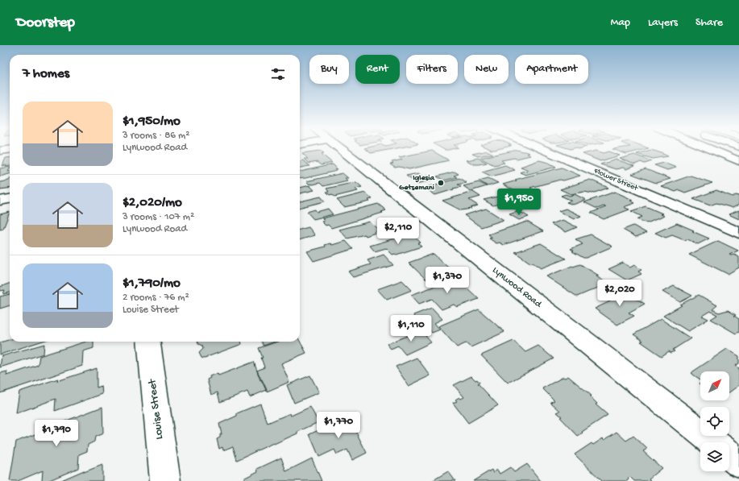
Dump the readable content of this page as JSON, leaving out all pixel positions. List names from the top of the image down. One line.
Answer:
{"streets":{"main road":["Flower Street","Lynwood Road","Louise Street"]},"places":["Iglesia Getsemani"],"north":"top right","page":{"header":"Doorstep","nav":["Map","Layers","Share"],"chip":["Buy","Rent","Filters","New","Apartment"],"heading":"7 homes","list":[{"name":"$1,950/mo","note":"3 rooms · 86 m² · Lynwood Road"},{"name":"$2,020/mo","note":"3 rooms · 107 m² · Lynwood Road"},{"name":"$1,790/mo","note":"2 rooms · 76 m² · Louise Street"}],"price":["$1,950","$2,110","$1,370","$2,020","$1,110","$1,770","$1,790"]}}
